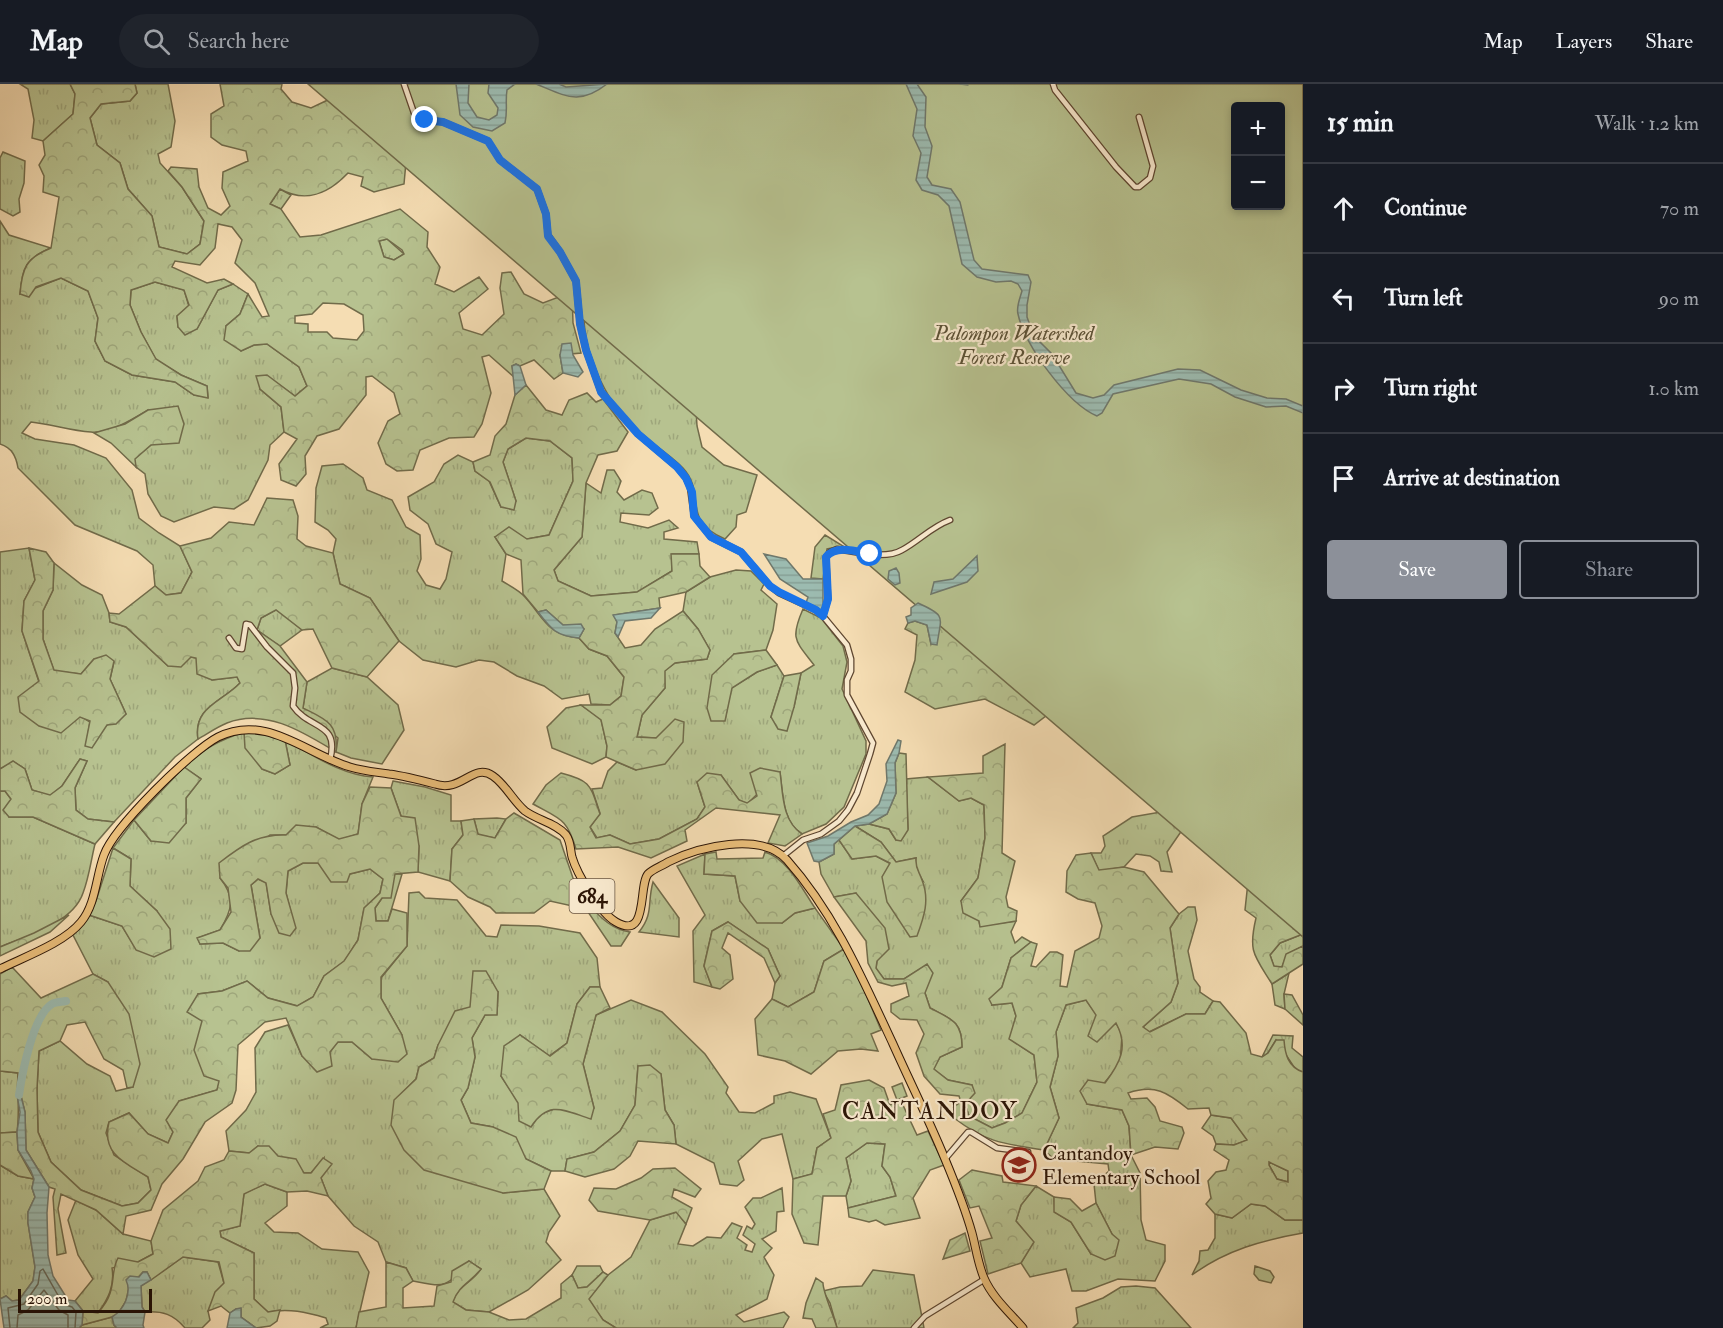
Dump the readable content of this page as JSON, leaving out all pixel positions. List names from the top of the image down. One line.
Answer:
{"streets":{"highway":["684"]},"districts":["CANTANDOY"],"parks":["Palompon Watershed Forest Reserve"],"places":{"school or university":["Cantandoy Elementary School"]},"scale_bar":"200 m","page":{"header":"Map","search":"Search here","nav":["Map","Layers","Share"],"heading":["15 min","Walk · 1.2 km"],"map_buttons":["+","−"],"list":[["Continue","70 m"],["Turn left","90 m"],["Turn right","1.0 km"],"Arrive at destination"],"buttons":["Save","Share"],"scale":"200 m"}}
